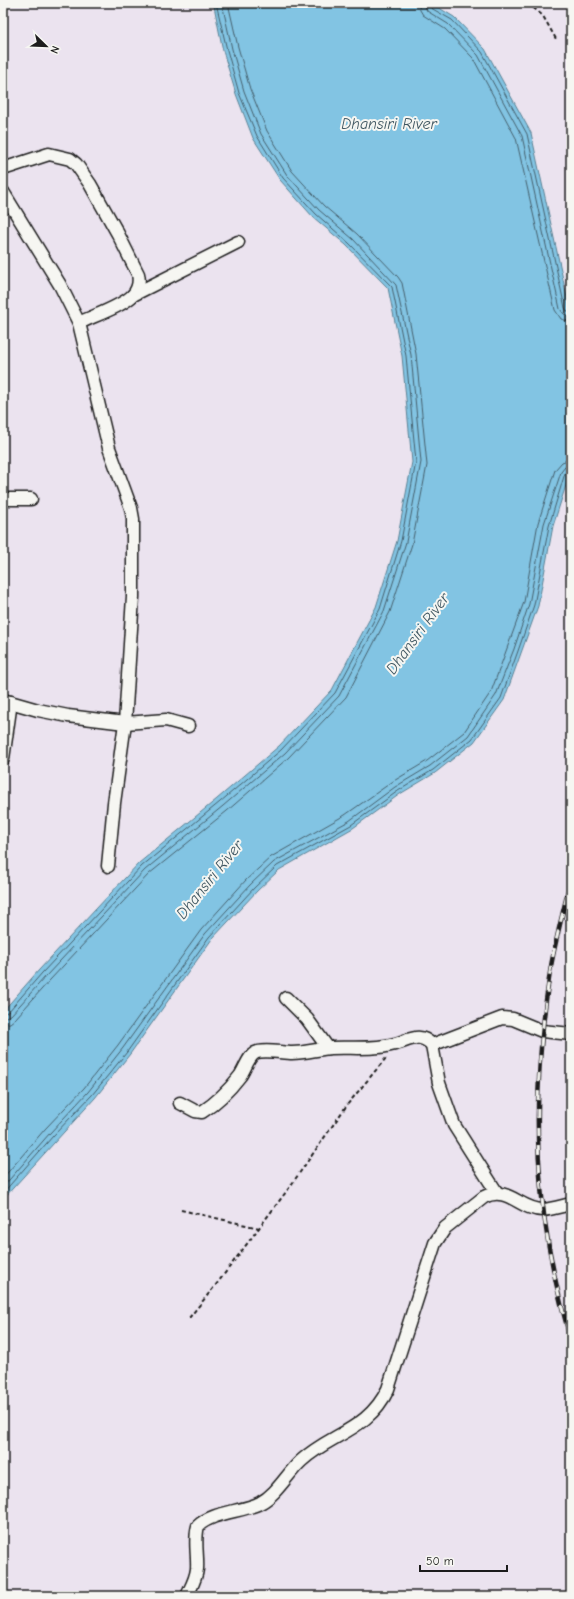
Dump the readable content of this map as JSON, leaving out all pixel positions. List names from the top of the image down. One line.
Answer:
{"water":["Dhansiri River"],"scale_bar":"50 m","north":"bottom right"}
